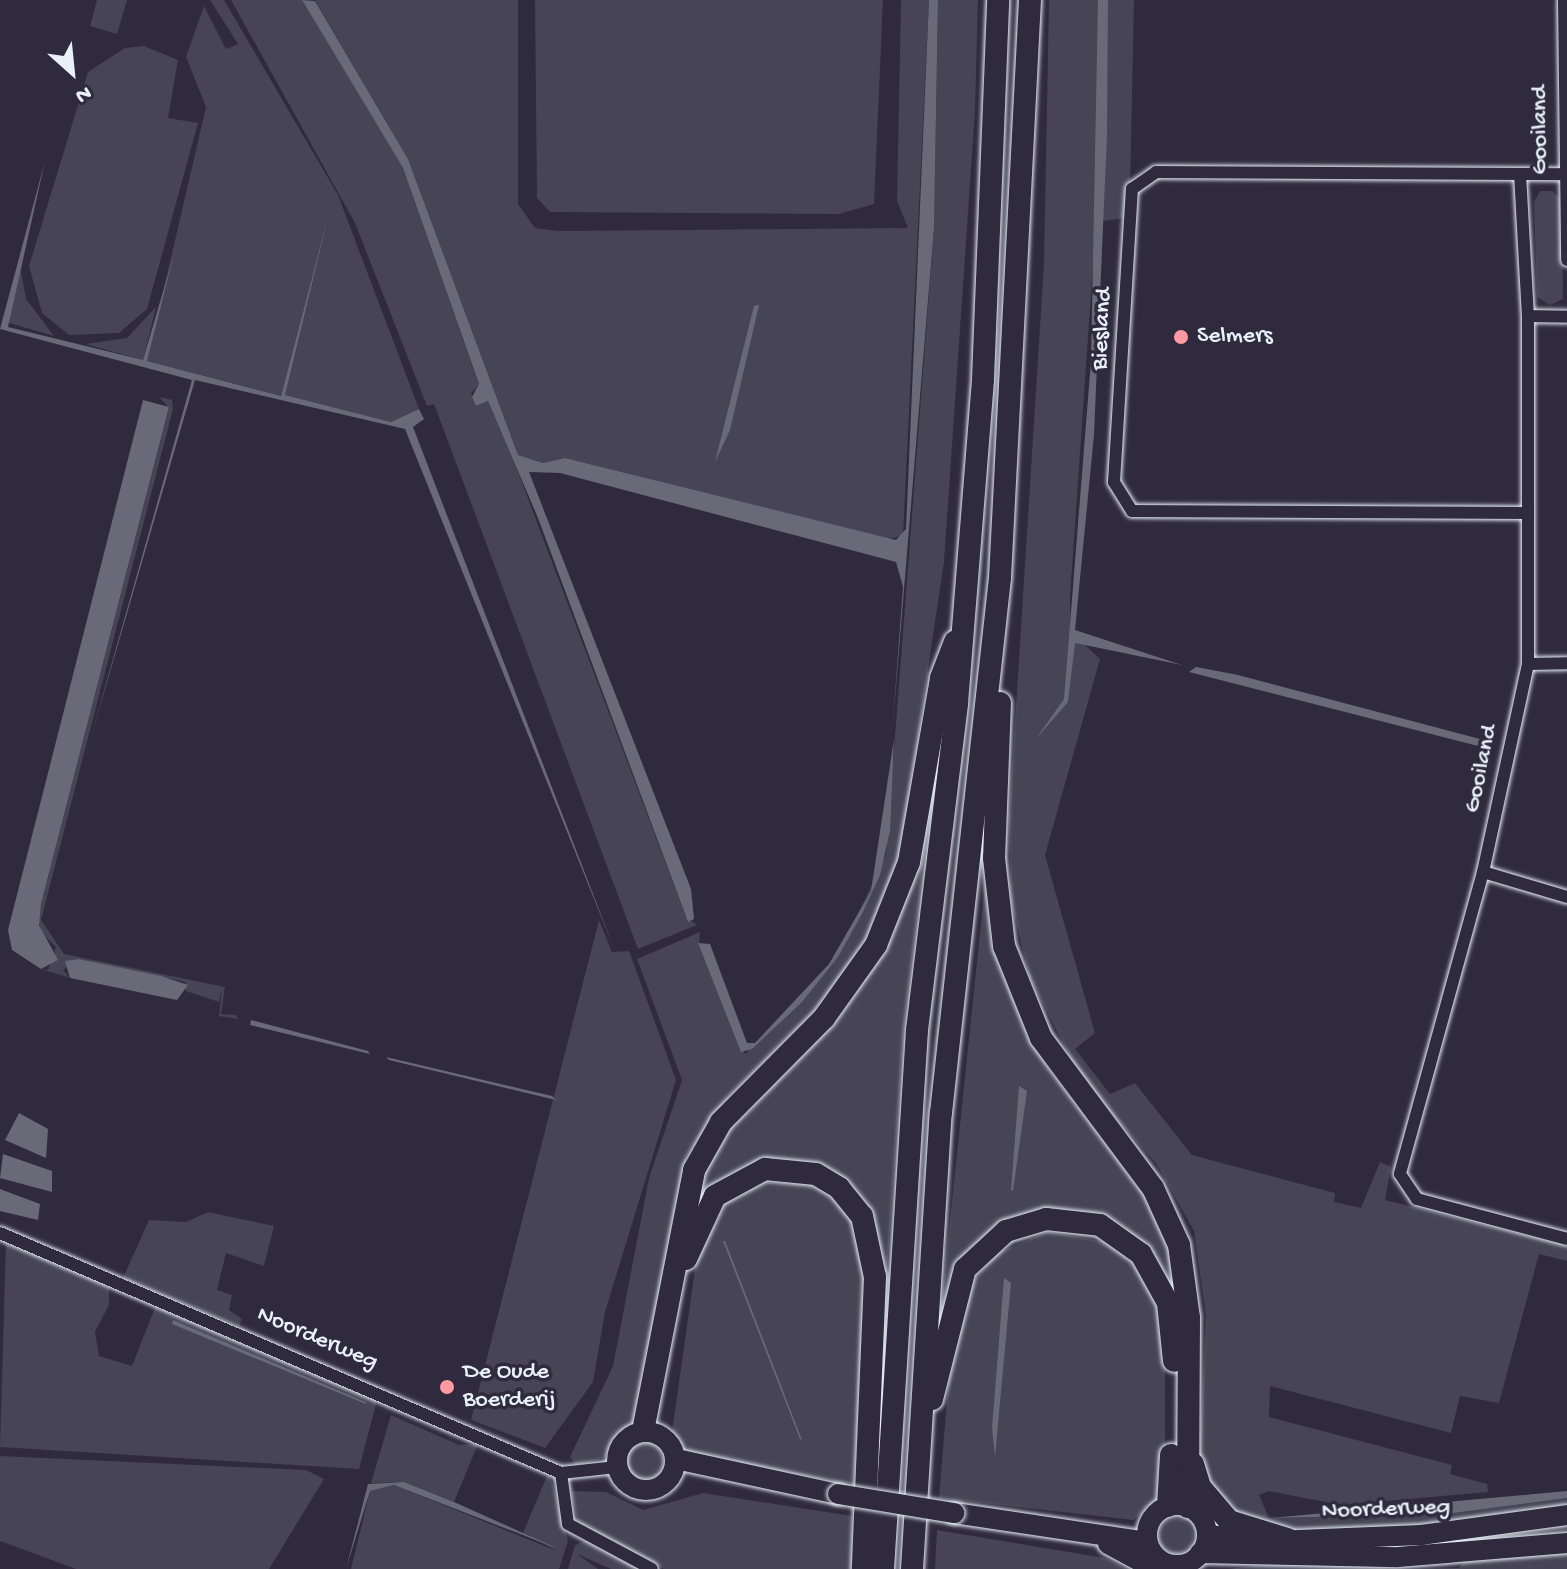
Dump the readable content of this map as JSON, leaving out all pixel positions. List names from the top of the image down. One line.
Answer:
{"streets":{"main road":["Noorderweg"],"street":["Gooiland","Biesland"]},"crossings":[["Gooiland","Biesland"]],"places":["Selmers","De Oude Boerderij"],"north":"bottom right"}
